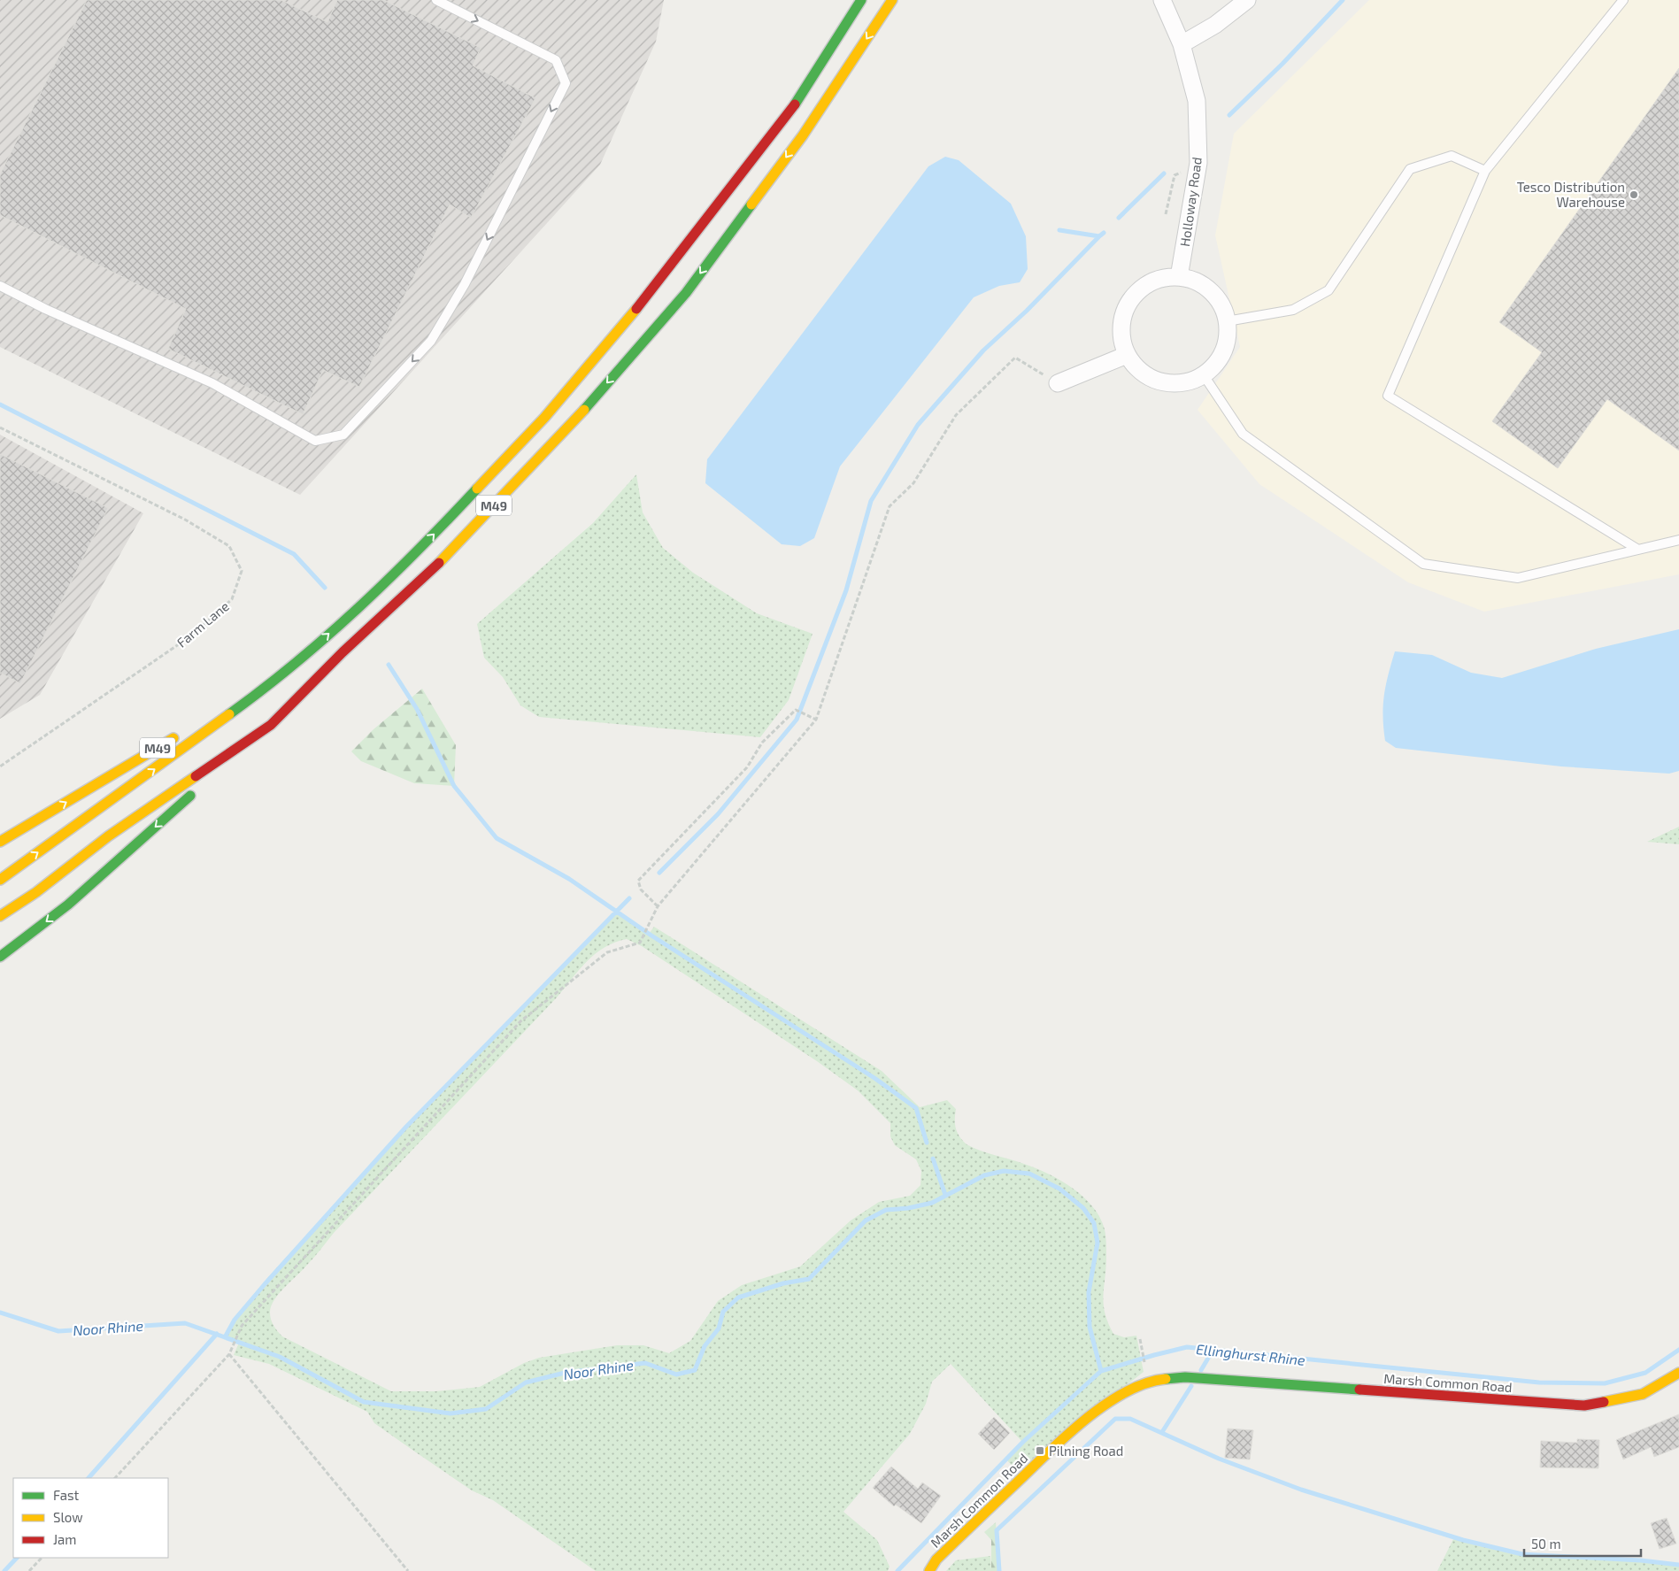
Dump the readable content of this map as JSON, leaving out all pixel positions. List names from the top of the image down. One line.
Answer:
{"streets":{"main road":["M49","Marsh Common Road"],"street":["Holloway Road"],"path":["Farm Lane"]},"water":["Noor Rhine","Ellinghurst Rhine"],"places":{"other":["Tesco Distribution Warehouse"],"transit":["Pilning Road"]},"legend":["Fast","Slow","Jam"],"scale_bar":"50 m"}
